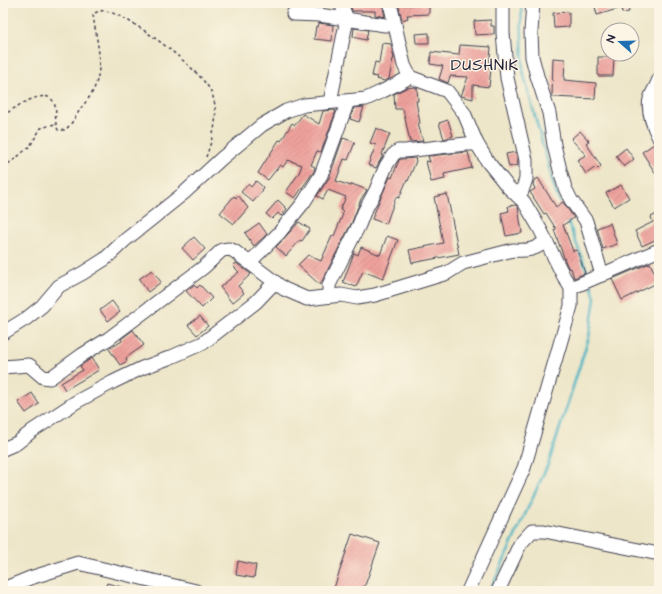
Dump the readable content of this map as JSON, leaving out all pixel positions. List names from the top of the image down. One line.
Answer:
{"districts":["DUSHNIK"],"north":"left"}
